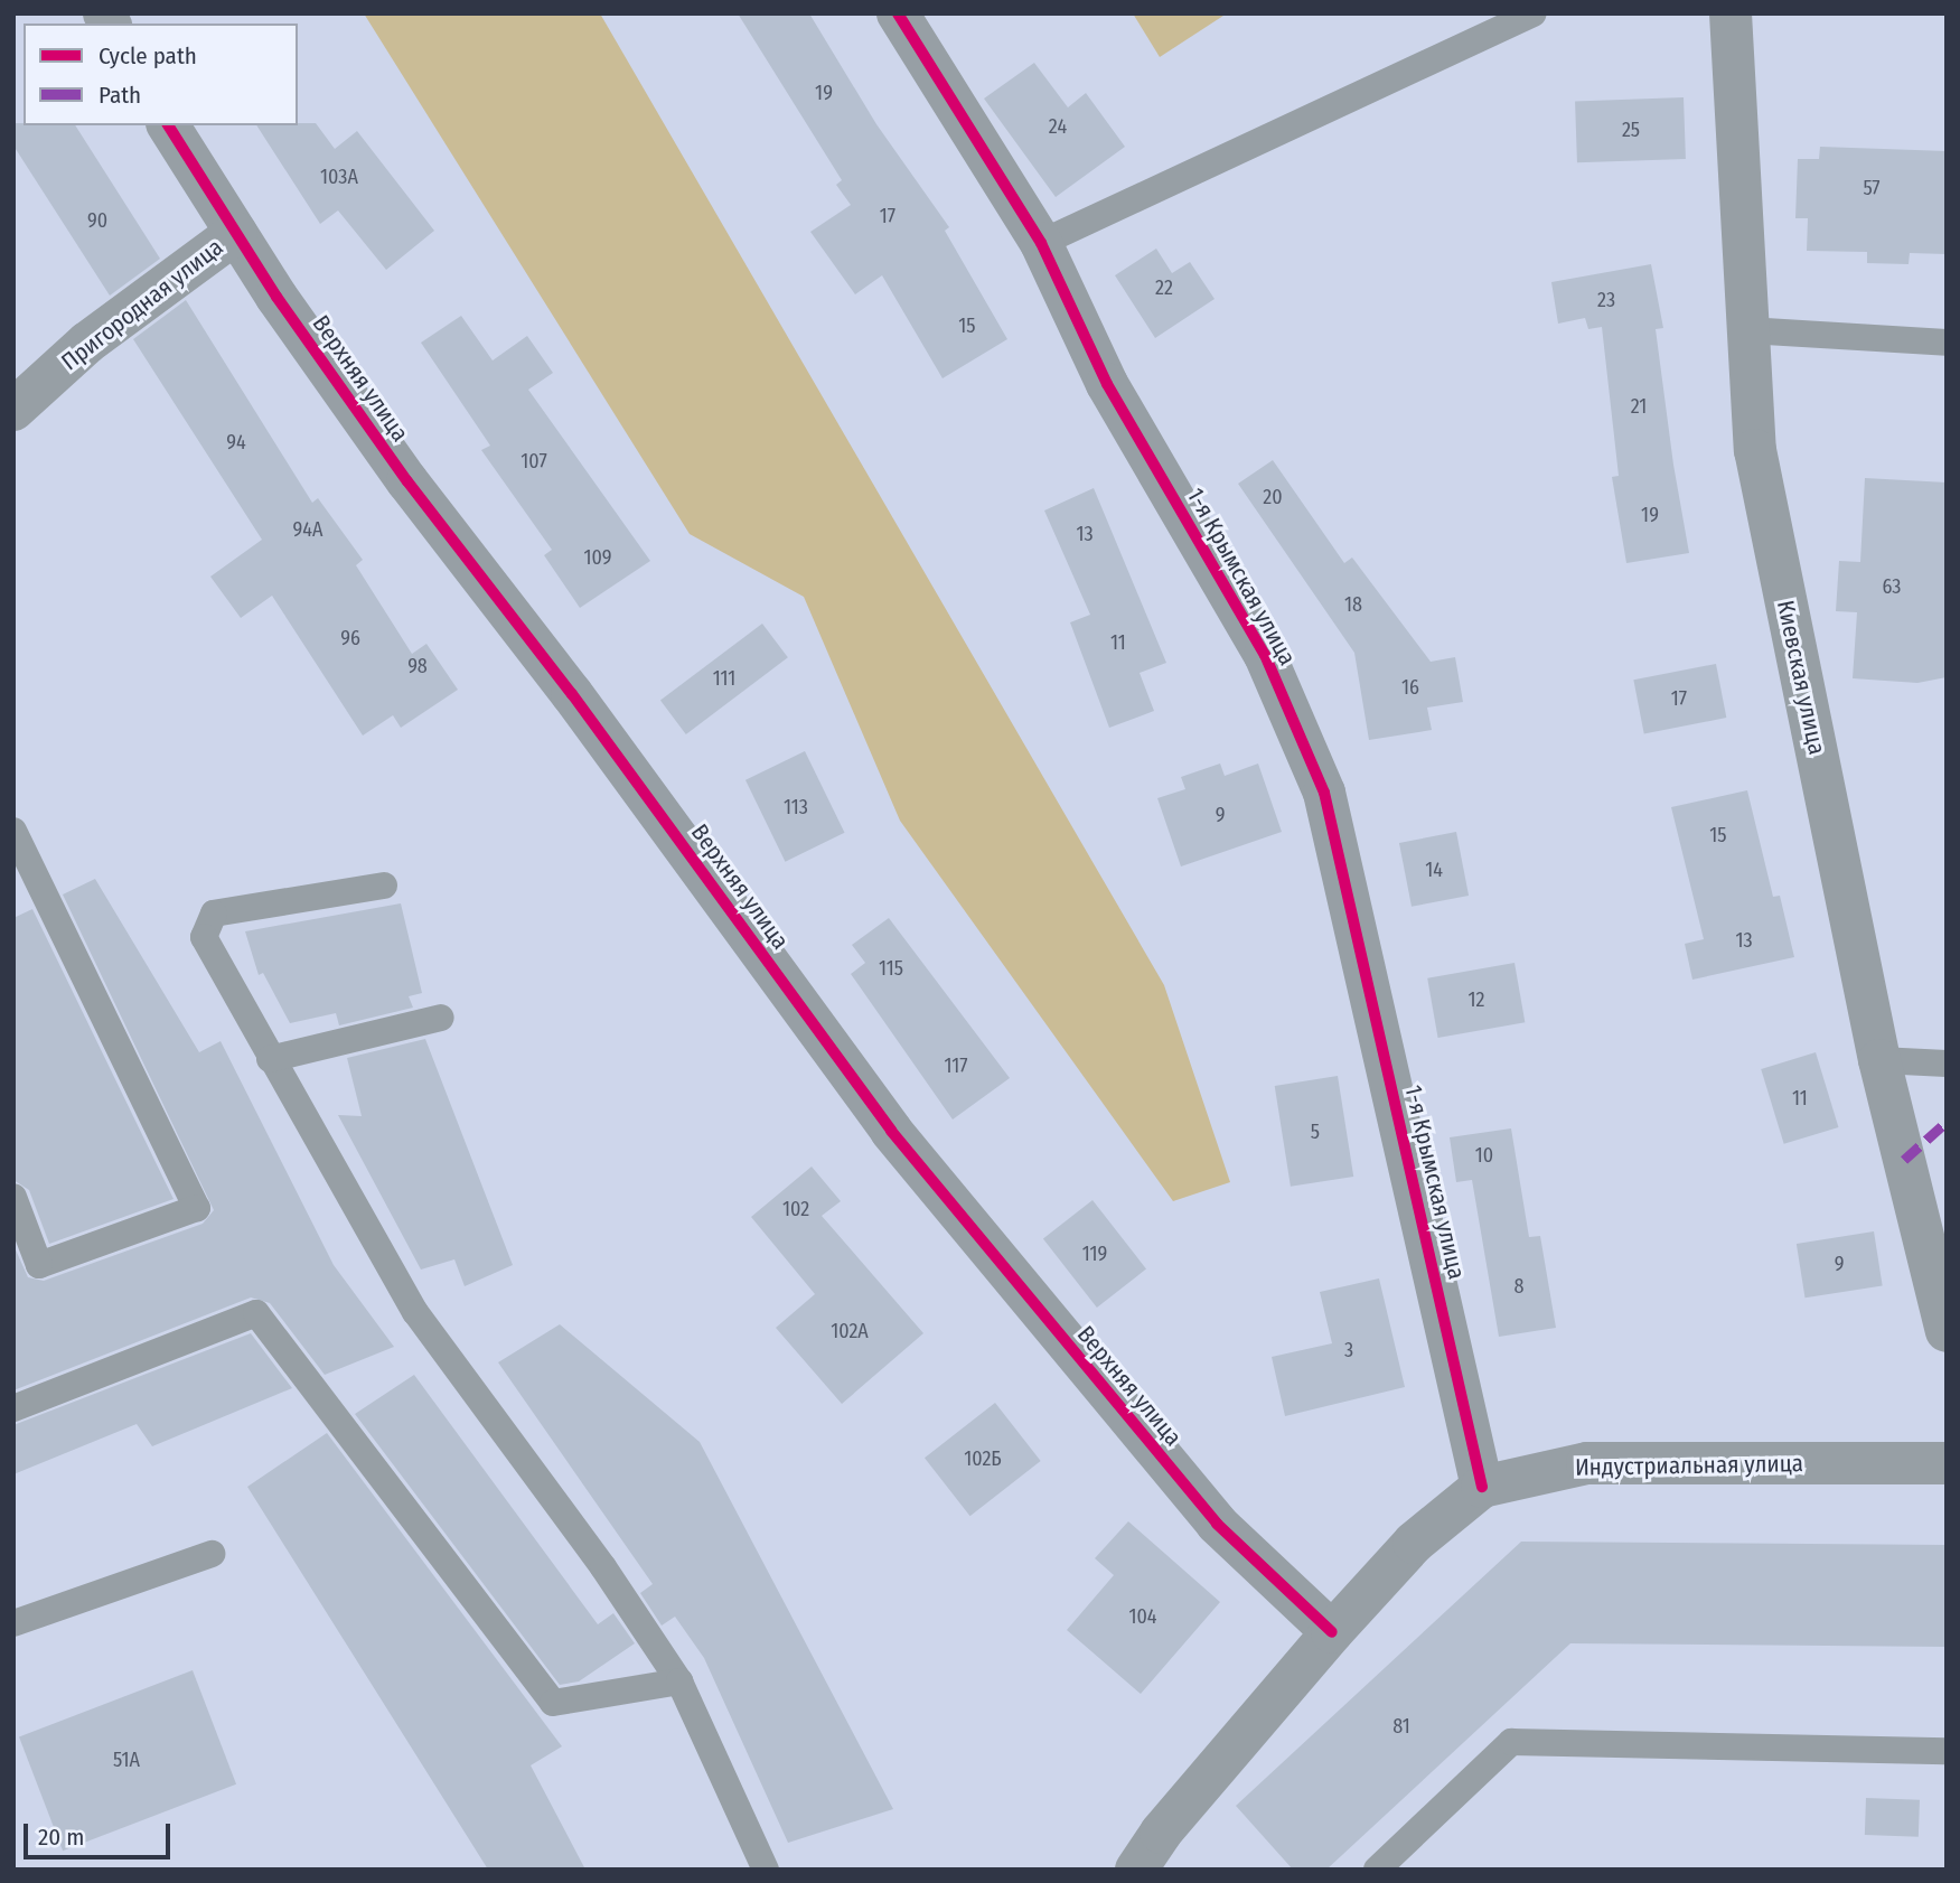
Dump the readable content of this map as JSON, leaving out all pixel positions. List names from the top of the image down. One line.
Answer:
{"streets":{"street":["Пригородная улица","Верхняя улица","1-я Крымская улица","Киевская улица","Индустриальная улица"]},"crossings":[["Пригородная улица","Верхняя улица"],["Верхняя улица","Индустриальная улица"],["1-я Крымская улица","Индустриальная улица"]],"house_numbers":["19","24","25","103А","57","17","90","22","23","15","21","94","107","20","19","94А","13","109","63","18","96","11","98","111","16","17","113","9","15","14","13","115","12","117","11","5","10","102","119","9","8","102А","3","102Б","104","81","51А"],"legend":["Cycle path","Path"],"scale_bar":"20 m"}
